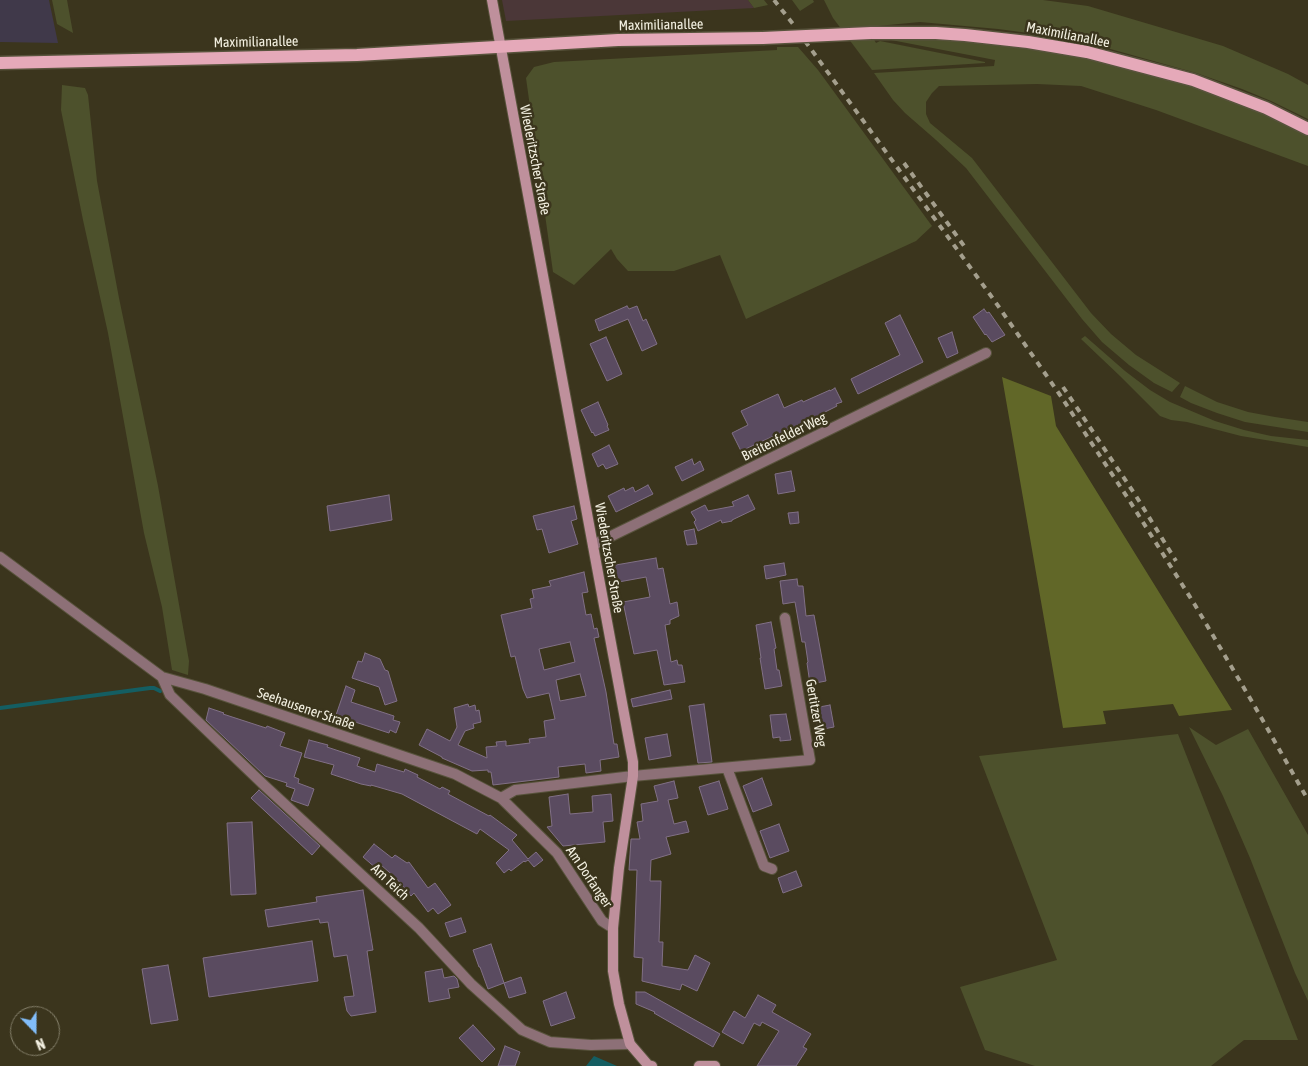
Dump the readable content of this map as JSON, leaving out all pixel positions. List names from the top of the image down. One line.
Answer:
{"streets":{"main road":["Maximilianallee"],"street":["Wiederitzscher Straße","Breitenfelder Weg","Seehausener Straße","Gertitzer Weg","Am Dorfanger","Am Teich"]},"crossings":[["Maximilianallee","Wiederitzscher Straße"],["Wiederitzscher Straße","Breitenfelder Weg"],["Wiederitzscher Straße","Gertitzer Weg"],["Wiederitzscher Straße","Am Dorfanger"],["Wiederitzscher Straße","Am Teich"],["Seehausener Straße","Am Dorfanger"],["Seehausener Straße","Am Teich"]],"north":"bottom"}
